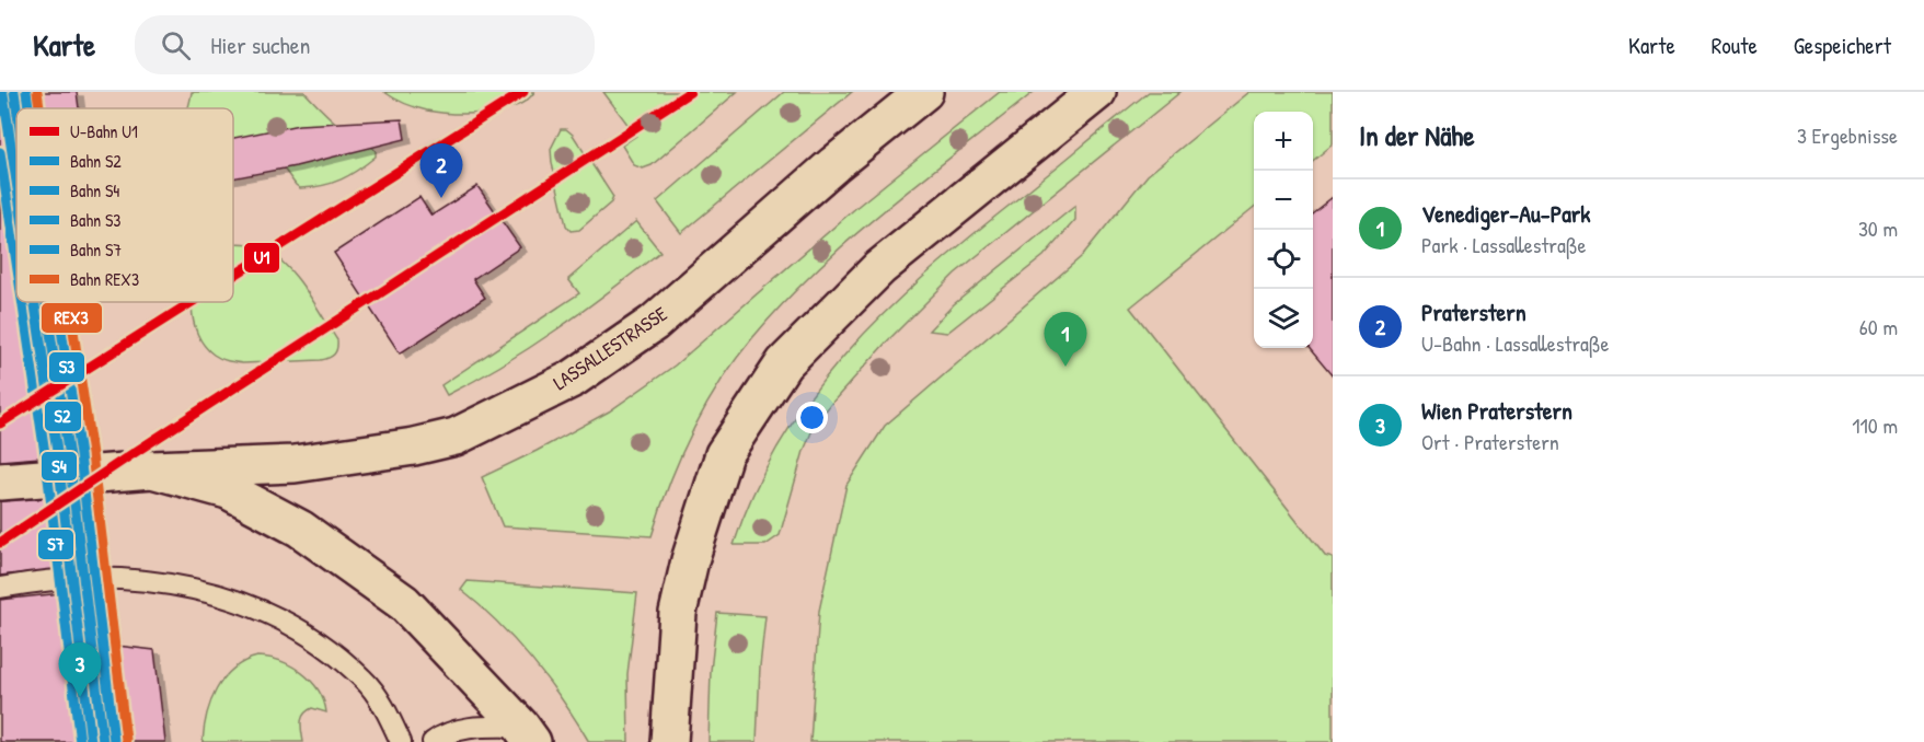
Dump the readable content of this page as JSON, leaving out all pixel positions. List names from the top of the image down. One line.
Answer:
{"streets":{"main road":["LASSALLESTRASSE"]},"lines":["metro line U1","rail line S2","rail line S3","rail line REX3","rail line S4","rail line S7"],"legend":["U-Bahn U1","Bahn S2","Bahn S4","Bahn S3","Bahn S7","Bahn REX3"],"page":{"header":"Karte","search":"Hier suchen","nav":["Karte","Route","Gespeichert"],"heading":["In der Nähe","3 Ergebnisse"],"map_buttons":["+","−"],"pins":["2","1","3"],"list":[{"mark":"1","name":"Venediger-Au-Park","note":"Park · Lassallestraße","value":"30 m"},{"mark":"2","name":"Praterstern","note":"U-Bahn · Lassallestraße","value":"60 m"},{"mark":"3","name":"Wien Praterstern","note":"Ort · Praterstern","value":"110 m"}]}}
